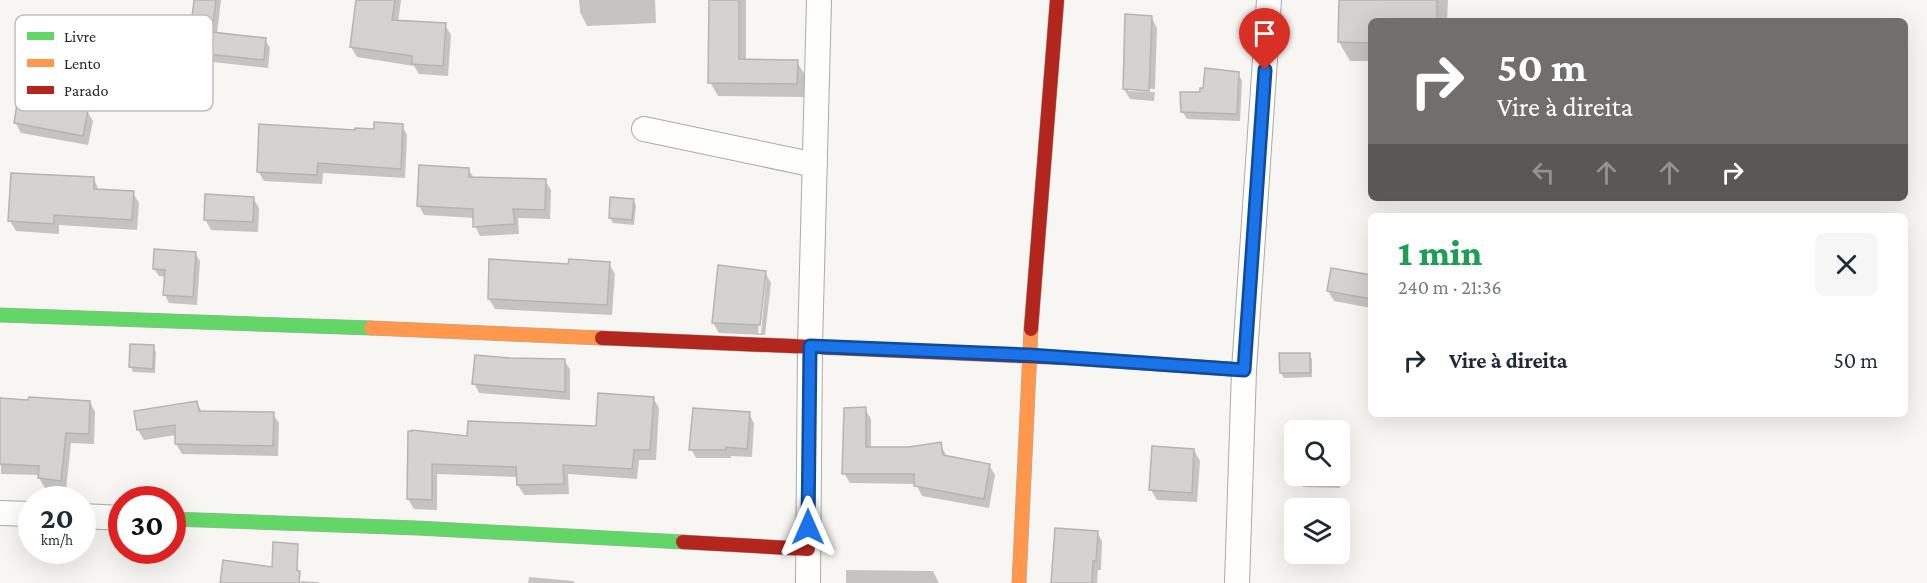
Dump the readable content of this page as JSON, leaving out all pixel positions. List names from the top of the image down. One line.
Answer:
{"legend":["Livre","Lento","Parado"],"page":{"turn":["50 m","Vire à direita"],"heading":["1 min","240 m · 21:36"],"list":[{"name":"Vire à direita","value":"50 m"}],"speed":"20 km/h","limit":"30"}}
